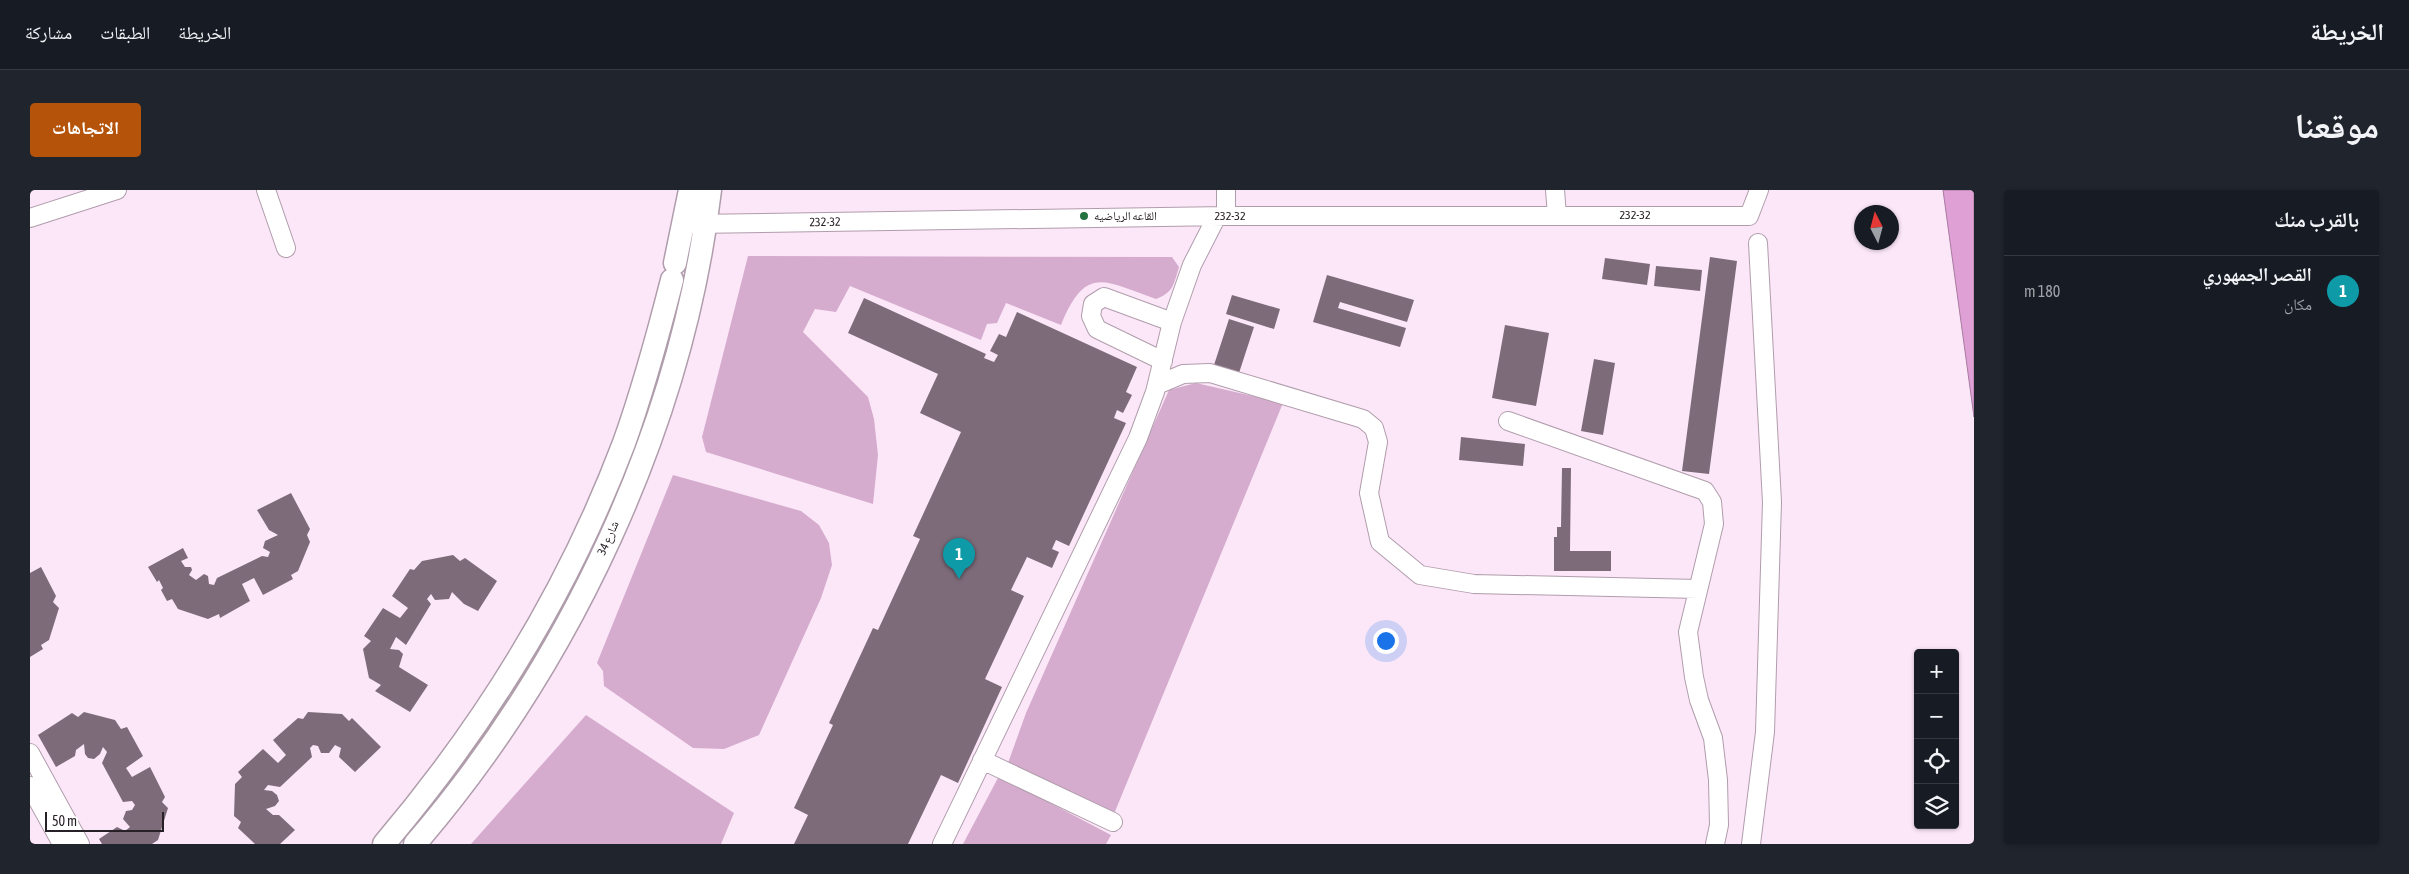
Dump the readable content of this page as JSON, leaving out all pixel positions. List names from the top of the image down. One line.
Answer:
{"streets":{"main road":["شارع 34"],"street":["232-32"]},"crossings":[["232-32","شارع 34"]],"places":["القاعه الرياضيه"],"scale_bar":"50 m","north":"top","page":{"header":"الخريطة","nav":["الخريطة","الطبقات","مشاركة"],"title":"موقعنا","buttons":"الاتجاهات","heading":"بالقرب منك","list":[{"mark":"1","name":"القصر الجمهوري","note":"مكان","value":"180 m"}],"pins":"1","map_buttons":["+","−"],"scale":"50 m"}}
